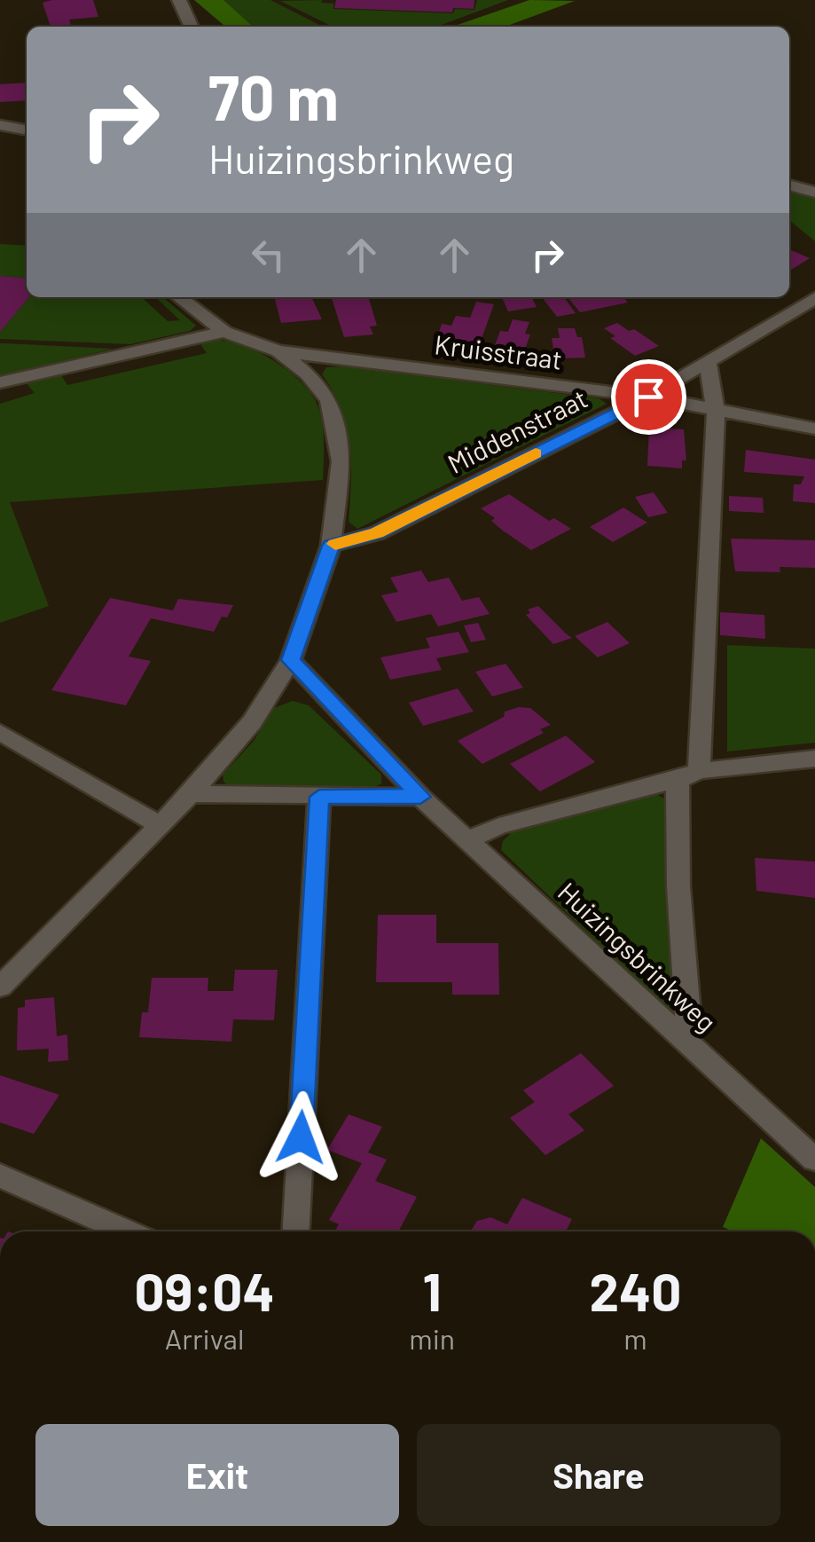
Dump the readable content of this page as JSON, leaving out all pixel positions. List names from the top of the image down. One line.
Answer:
{"streets":{"street":["Kruisstraat","Middenstraat","Huizingsbrinkweg"]},"crossings":[["Kruisstraat","Middenstraat"]],"page":{"turn":["70 m","Huizingsbrinkweg"],"eta":["09:04","Arrival","1","min","240","m"],"buttons":["Exit","Share"]}}
